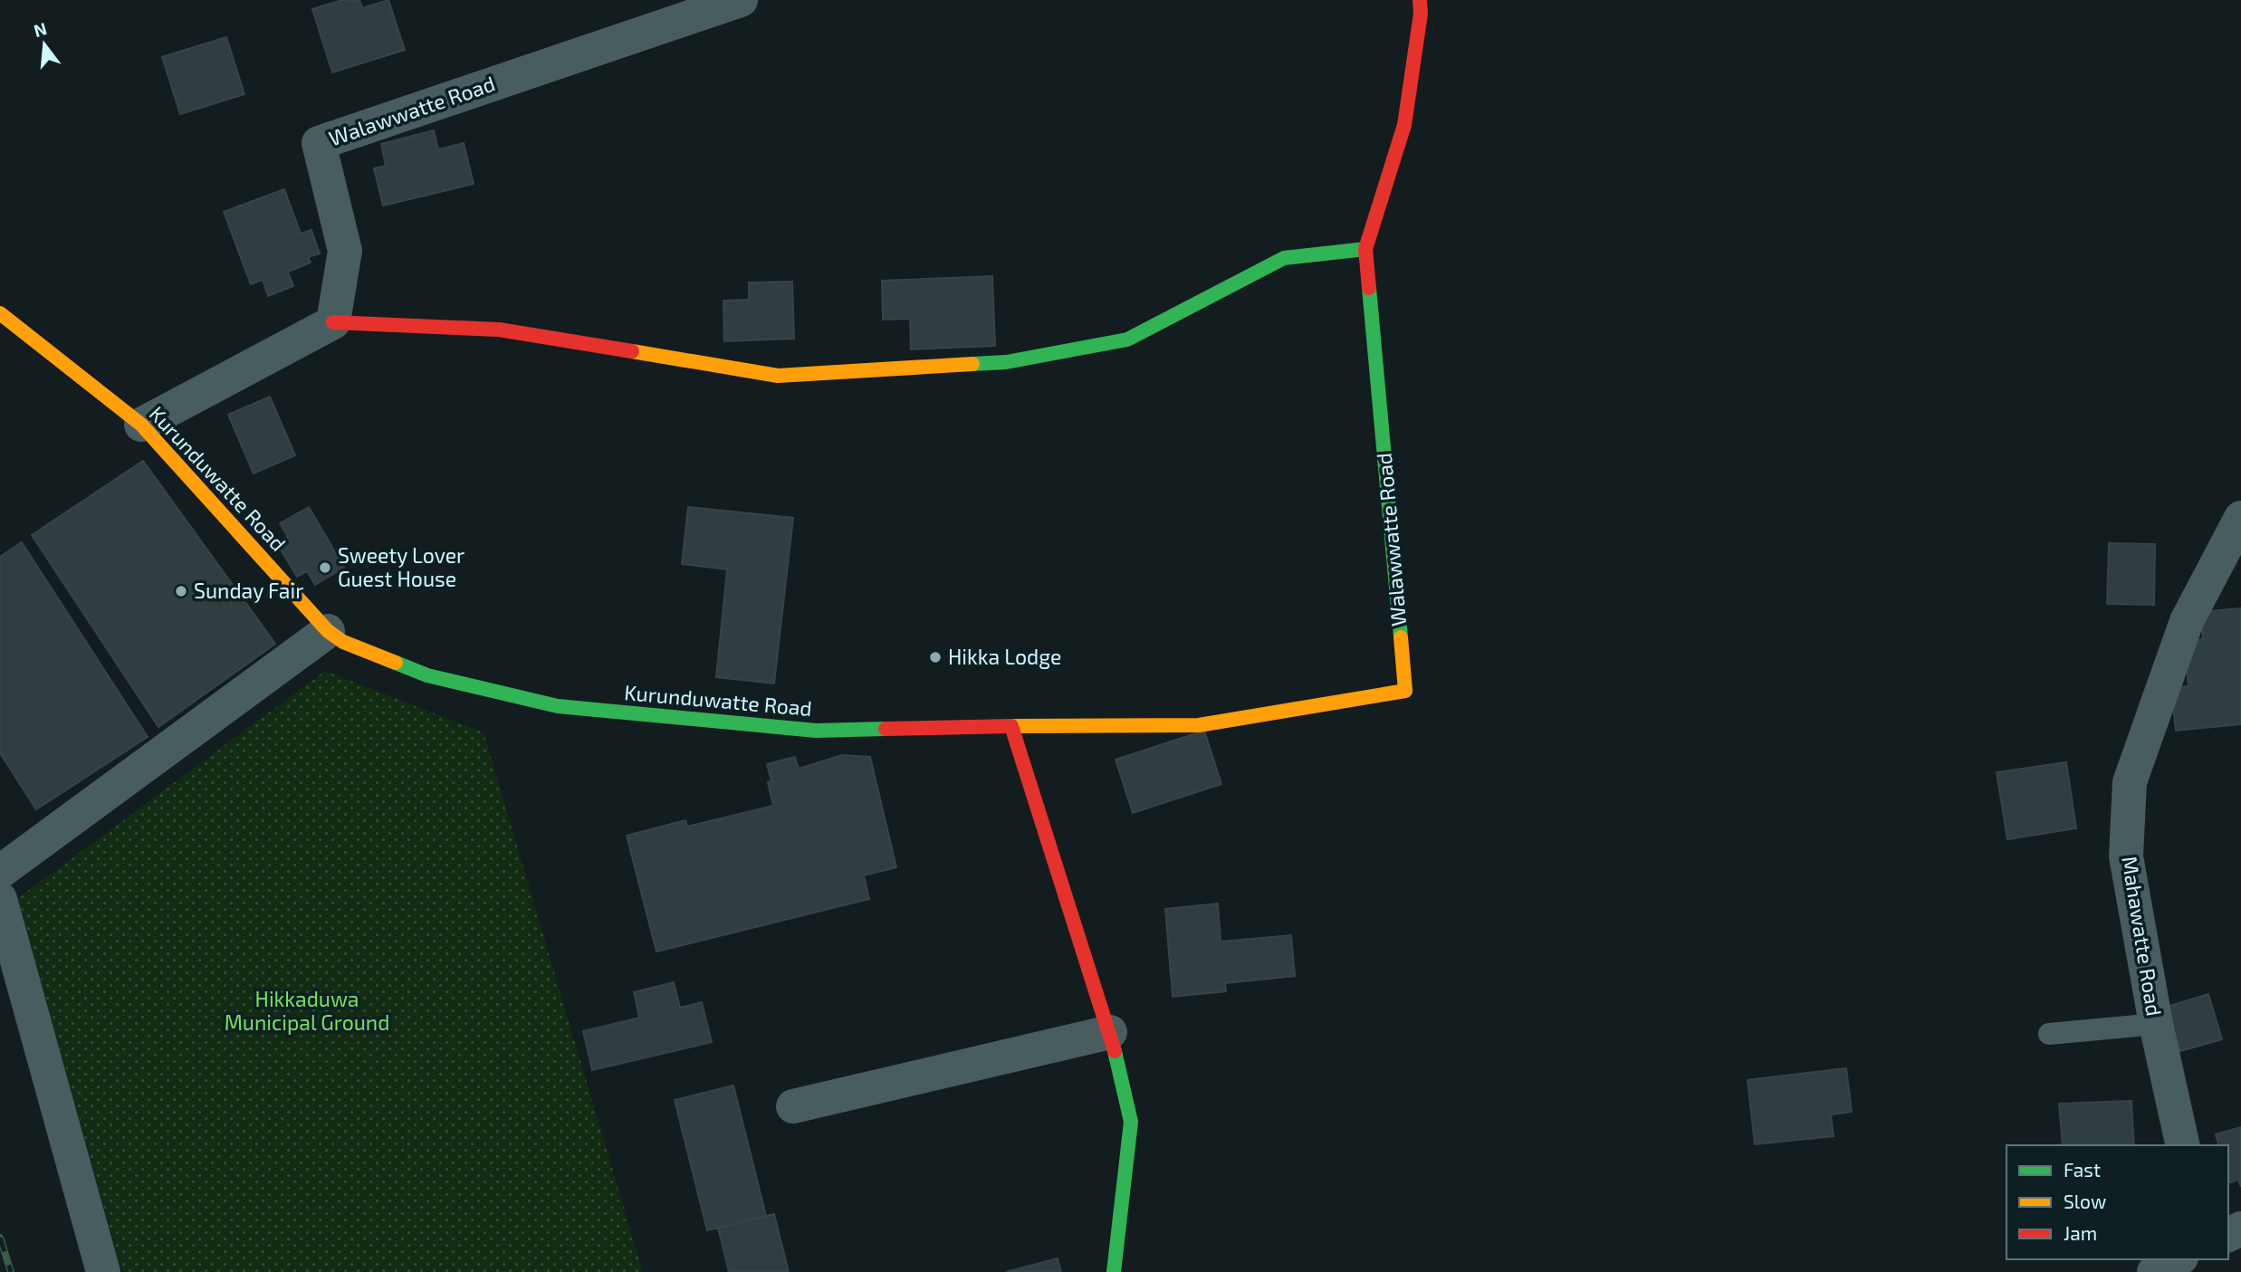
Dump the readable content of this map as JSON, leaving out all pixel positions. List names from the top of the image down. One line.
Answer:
{"streets":{"street":["Walawwatte Road","Kurunduwatte Road","Mahawatte Road"]},"crossings":[["Walawwatte Road","Kurunduwatte Road"]],"parks":["Hikkaduwa Municipal Ground"],"places":["Sweety Lover Guest House","Sunday Fair","Hikka Lodge"],"legend":["Fast","Slow","Jam"],"north":"top"}
